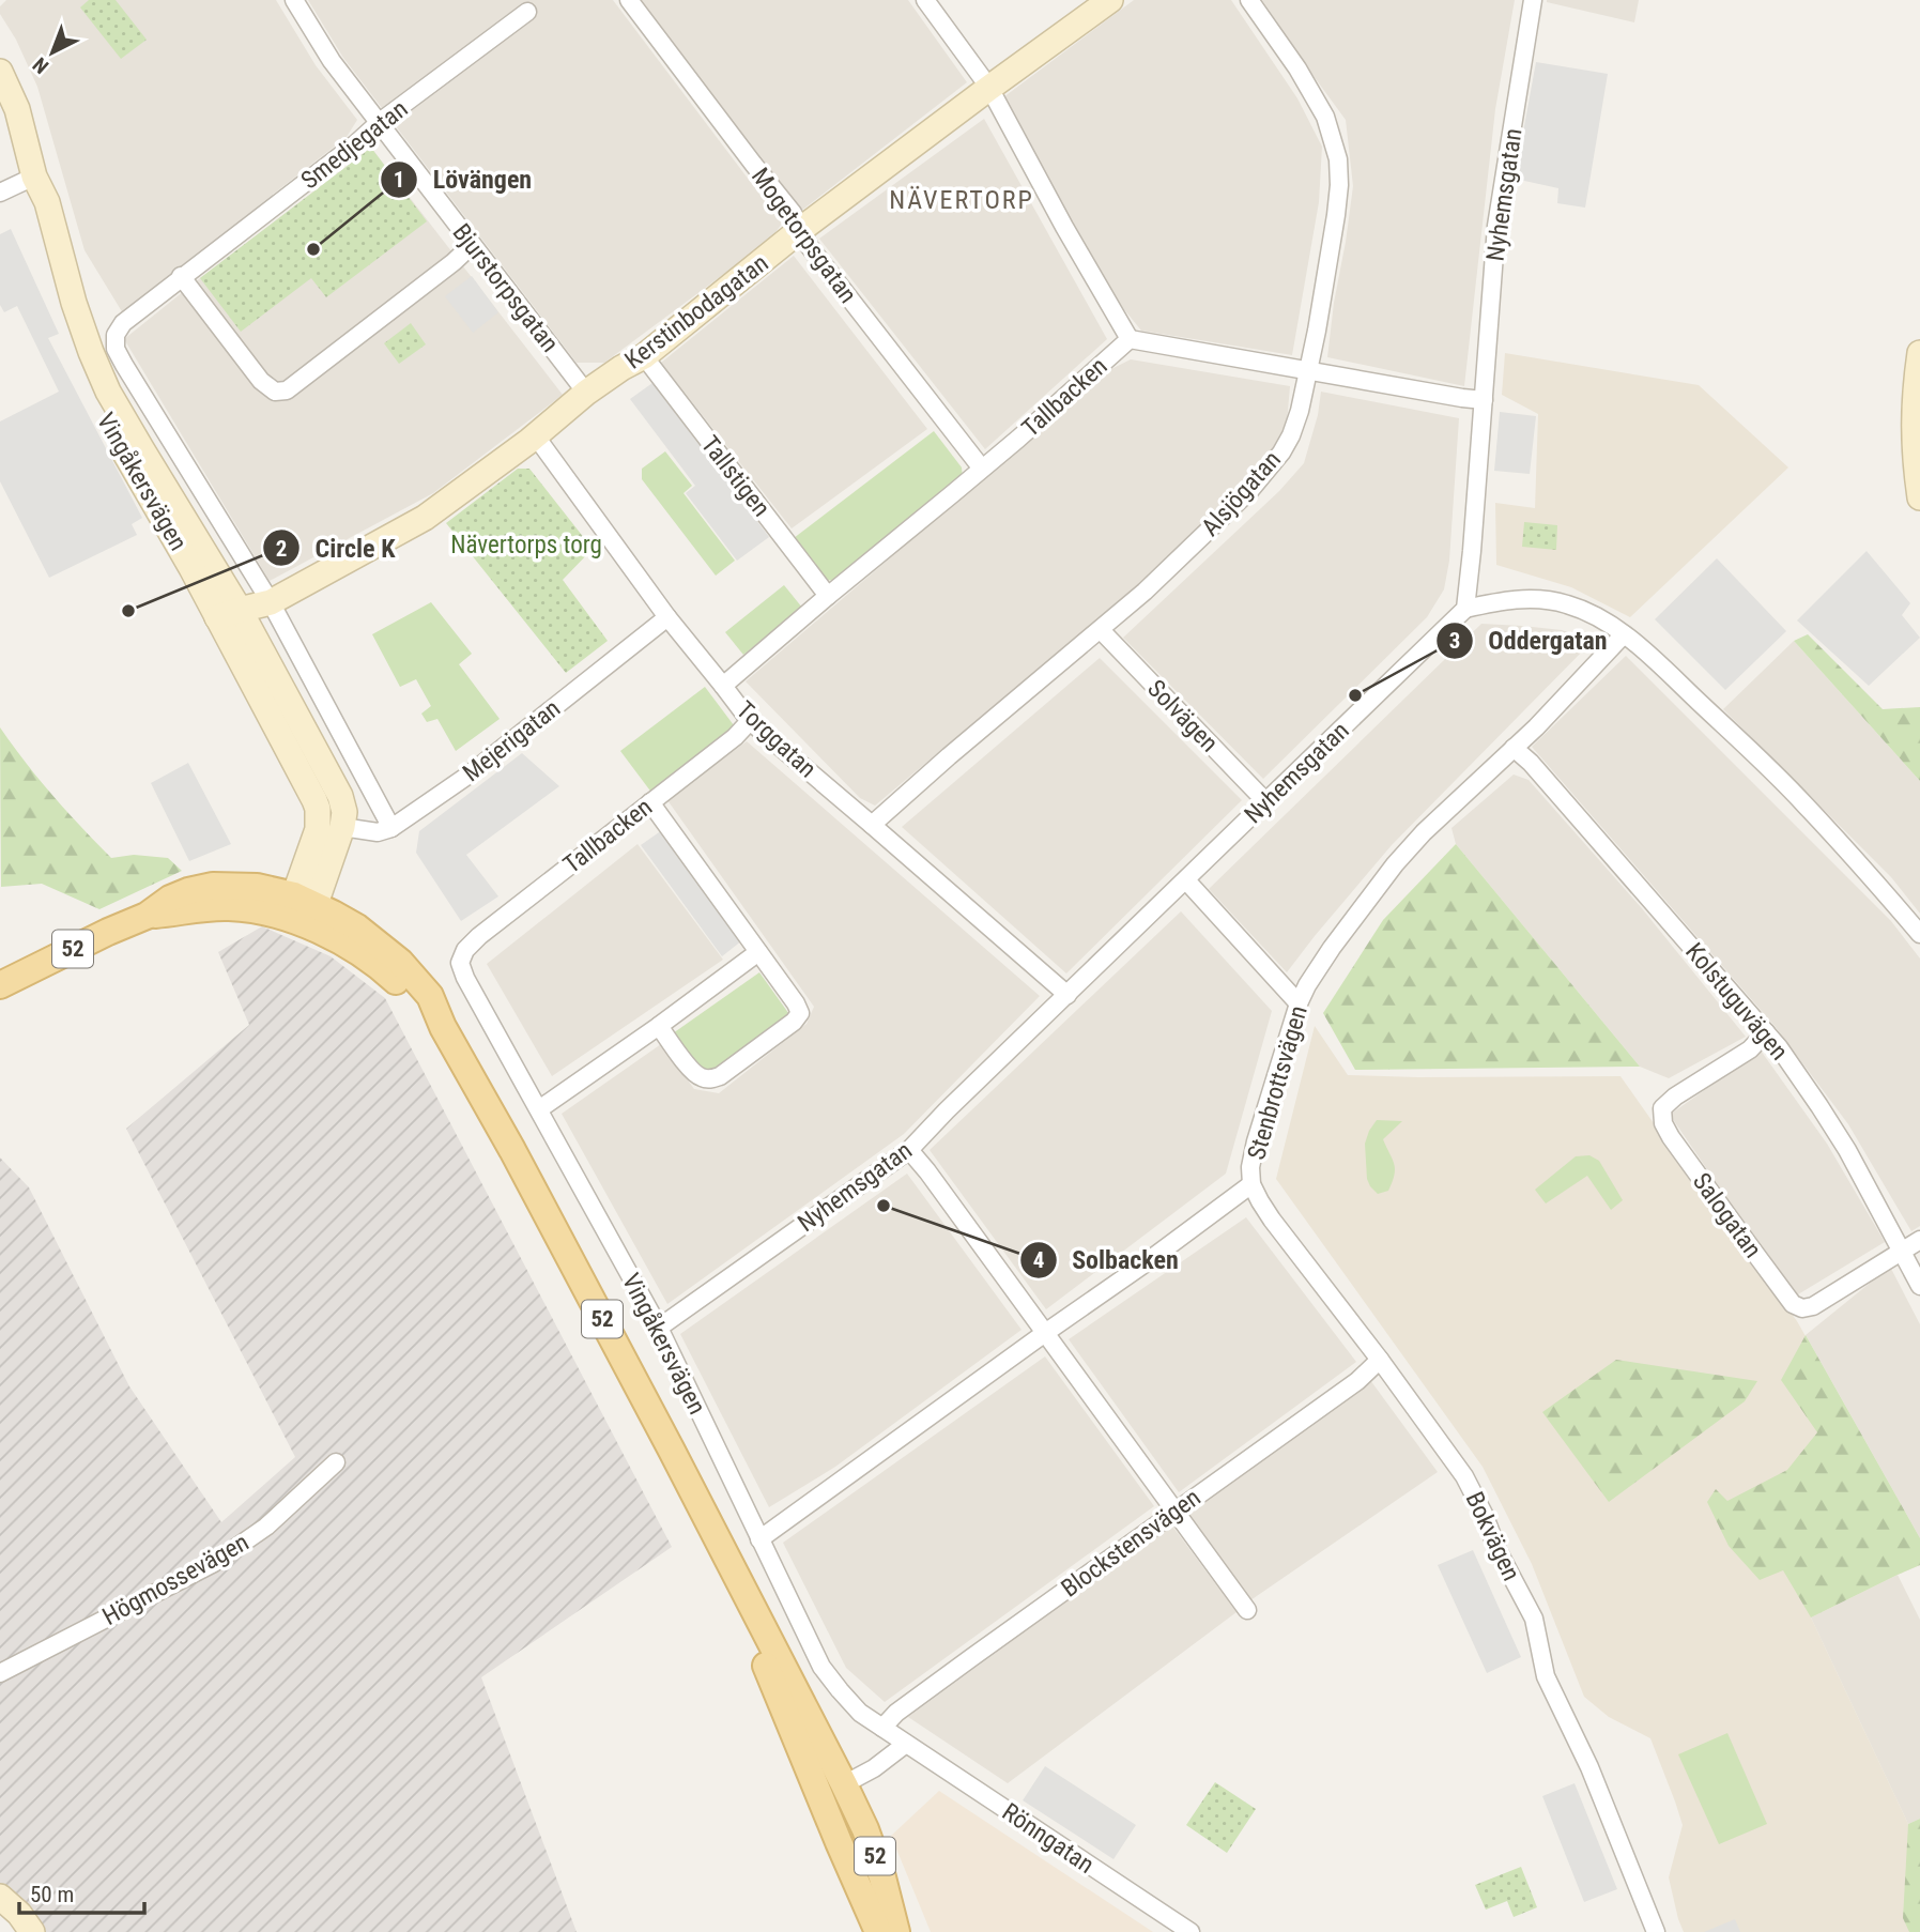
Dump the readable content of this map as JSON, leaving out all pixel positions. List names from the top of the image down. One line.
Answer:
{"streets":{"main road":["Vingåkersvägen","52"],"street":["Smedjegatan","Nyhemsgatan","Mogetorpsgatan","Bjurstorpsgatan","Kerstinbodagatan","Tallbacken","Tallstigen","Alsjögatan","Solvägen","Torggatan","Mejerigatan","Kolstuguvägen","Stenbrottsvägen","Salogatan","Bokvägen","Blockstensvägen","Högmossevägen","Rönngatan"]},"crossings":[["Smedjegatan","Bjurstorpsgatan"],["Smedjegatan","Vingåkersvägen"],["Nyhemsgatan","Tallbacken"],["Nyhemsgatan","Vingåkersvägen"],["Nyhemsgatan","Solvägen"],["Nyhemsgatan","Torggatan"],["Mogetorpsgatan","Kerstinbodagatan"],["Mogetorpsgatan","Tallbacken"],["Bjurstorpsgatan","Kerstinbodagatan"],["Kerstinbodagatan","Tallstigen"],["Kerstinbodagatan","Vingåkersvägen"],["Kerstinbodagatan","Torggatan"],["Tallbacken","Tallstigen"],["Tallbacken","Vingåkersvägen"],["Tallbacken","Alsjögatan"],["Tallbacken","Torggatan"],["Vingåkersvägen","Mejerigatan"],["Vingåkersvägen","52"],["Vingåkersvägen","Stenbrottsvägen"],["Vingåkersvägen","Blockstensvägen"],["Vingåkersvägen","Rönngatan"],["Alsjögatan","Solvägen"],["Alsjögatan","Torggatan"],["Torggatan","Mejerigatan"],["Kolstuguvägen","Stenbrottsvägen"],["Kolstuguvägen","Salogatan"],["Stenbrottsvägen","Bokvägen"],["Bokvägen","Blockstensvägen"],["Blockstensvägen","Rönngatan"]],"districts":["NÄVERTORP"],"parks":["Nävertorps torg"],"places":["Lövängen","Circle K","Oddergatan","Solbacken"],"scale_bar":"50 m","north":"bottom left"}
